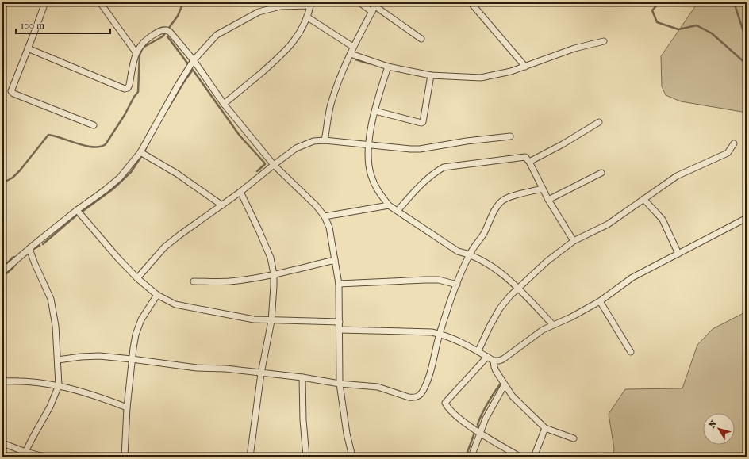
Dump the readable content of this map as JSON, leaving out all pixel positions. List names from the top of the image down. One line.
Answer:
{"scale_bar":"100 m","north":"top left"}
